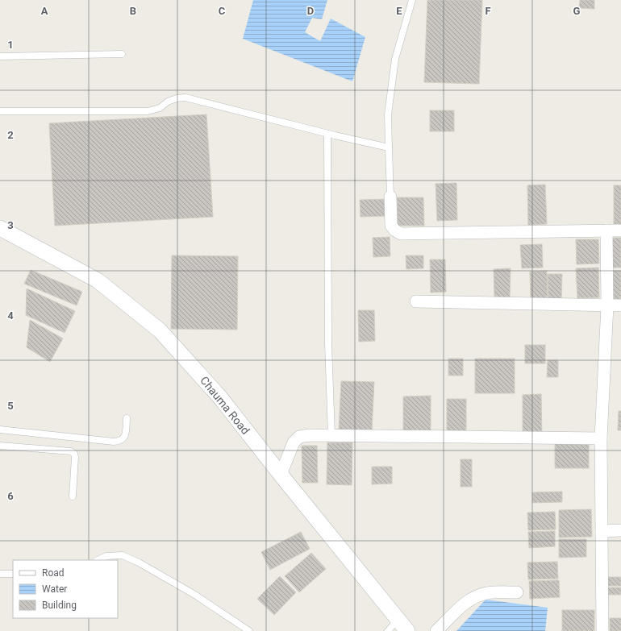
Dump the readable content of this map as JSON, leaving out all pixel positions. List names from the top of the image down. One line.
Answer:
{"streets":{"street":["Chauma Road"]},"legend":["Road","Water","Building"],"grid":{"columns":["A","B","C","D","E","F","G"],"rows":["1","2","3","4","5","6"]}}
